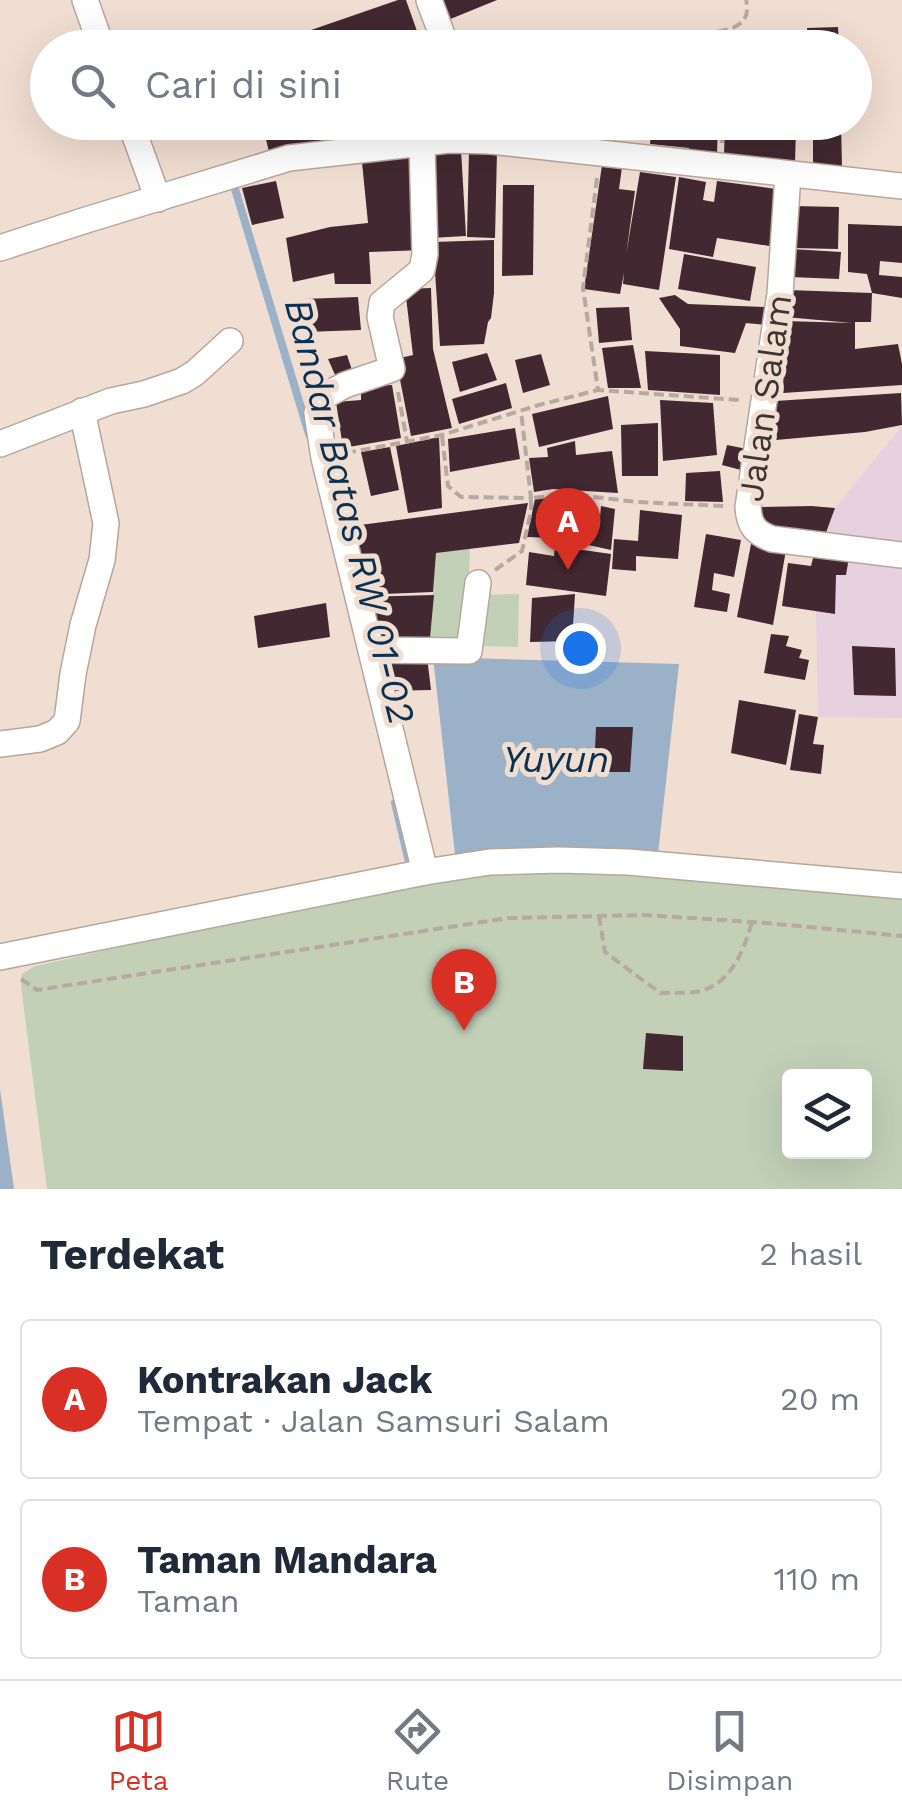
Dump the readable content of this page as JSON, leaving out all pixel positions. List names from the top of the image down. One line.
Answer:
{"streets":{"street":["Jalan Salam"]},"water":["Bandar Batas RW 01-02","Yuyun"],"page":{"search":"Cari di sini","pins":["A","B"],"heading":["Terdekat","2 hasil"],"list":[{"mark":"A","name":"Kontrakan Jack","note":"Tempat · Jalan Samsuri Salam","value":"20 m"},{"mark":"B","name":"Taman Mandara","note":"Taman","value":"110 m"}],"nav":["Peta","Rute","Disimpan"]}}
